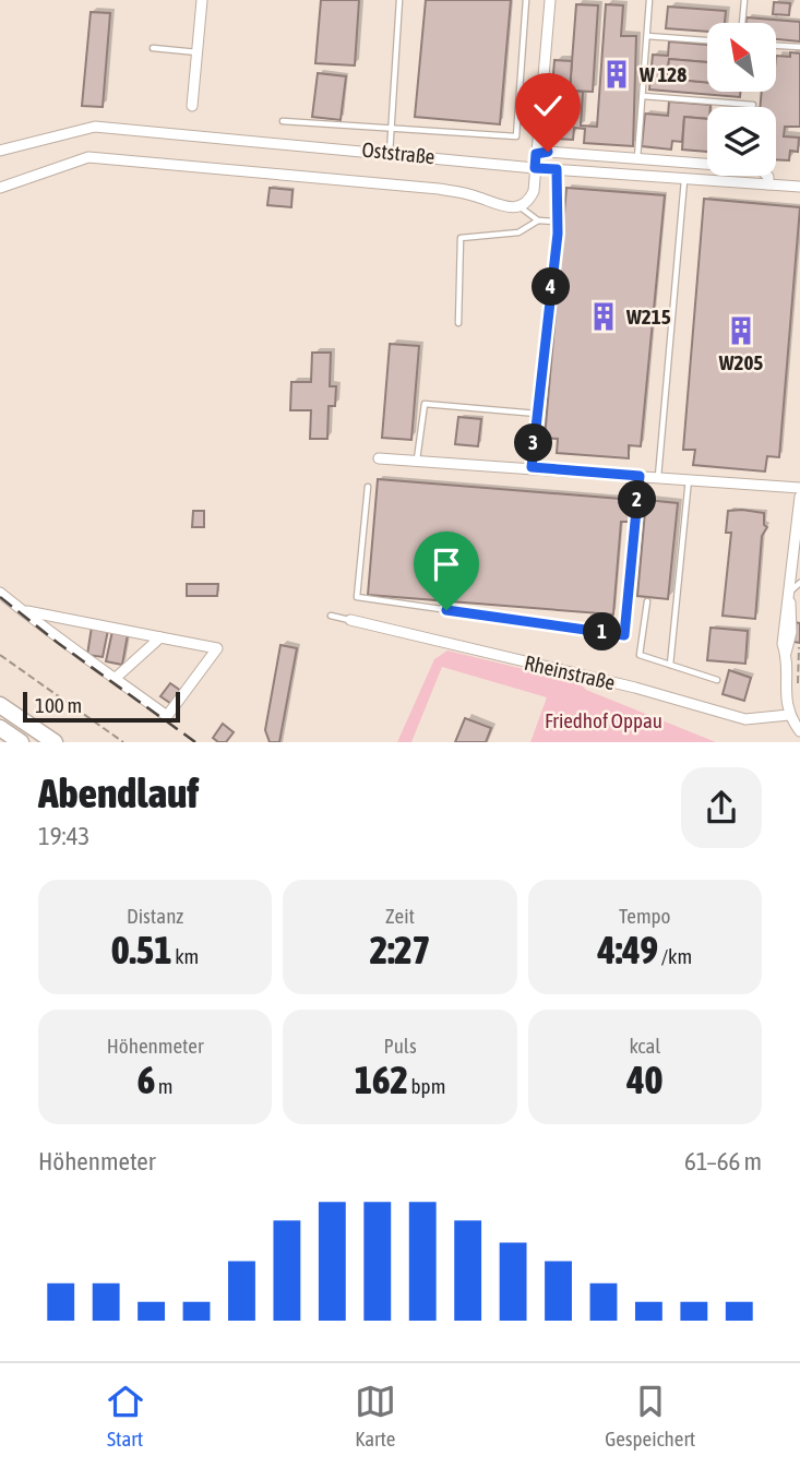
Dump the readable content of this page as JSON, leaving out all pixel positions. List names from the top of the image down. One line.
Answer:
{"streets":{"street":["Oststraße","Rheinstraße"]},"parks":["Friedhof Oppau"],"places":{"building":["W 128","W215","W205"]},"scale_bar":"100 m","north":"top left","page":{"pins":["4","3","2","1"],"scale":"100 m","heading":["Abendlauf","19:43"],"stats":[["Distanz","0.51 km"],["Zeit","2:27"],["Tempo","4:49 /km"],["Höhenmeter","6 m"],["Puls","162 bpm"],["kcal","40"]],"chart":["Höhenmeter","61–66 m"],"tabs":["Start","Karte","Gespeichert"]}}
